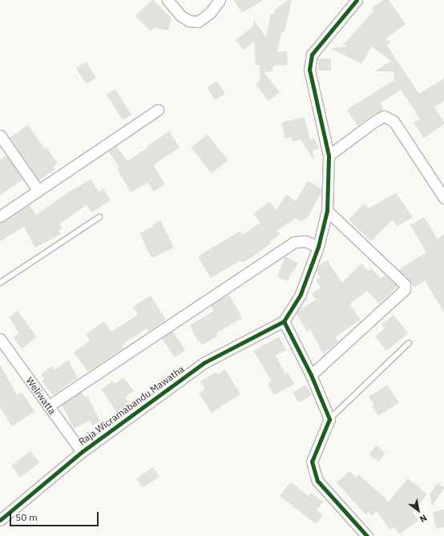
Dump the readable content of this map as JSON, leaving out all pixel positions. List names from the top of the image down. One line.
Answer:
{"streets":{"street":["Weliwatta","Raja Wicramabandu Mawatha"]},"crossings":[["Weliwatta","Raja Wicramabandu Mawatha"]],"scale_bar":"50 m","north":"bottom right"}
